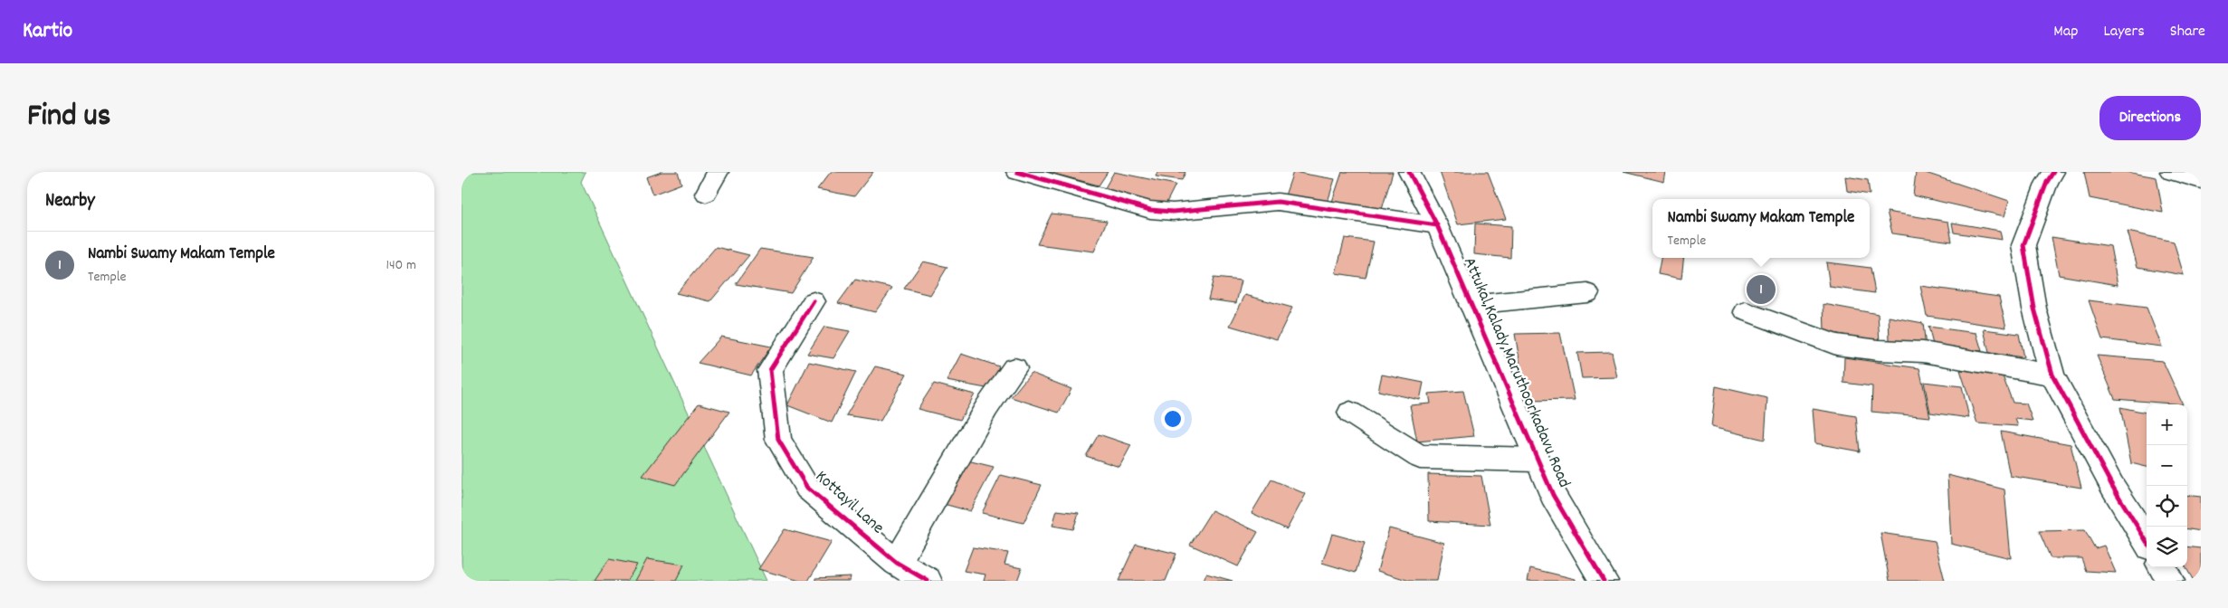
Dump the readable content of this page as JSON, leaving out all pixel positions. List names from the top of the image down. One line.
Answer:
{"streets":{"street":["Attukal,Kalady,Maruthoorkadavu Road","Kottayil Lane"]},"page":{"header":"Kartio","nav":["Map","Layers","Share"],"title":"Find us","buttons":"Directions","heading":"Nearby","popup":["Nambi Swamy Makam Temple","Temple"],"list":[{"mark":"1","name":"Nambi Swamy Makam Temple","note":"Temple","value":"140 m"}],"pins":"1","map_buttons":["+","−"]}}
